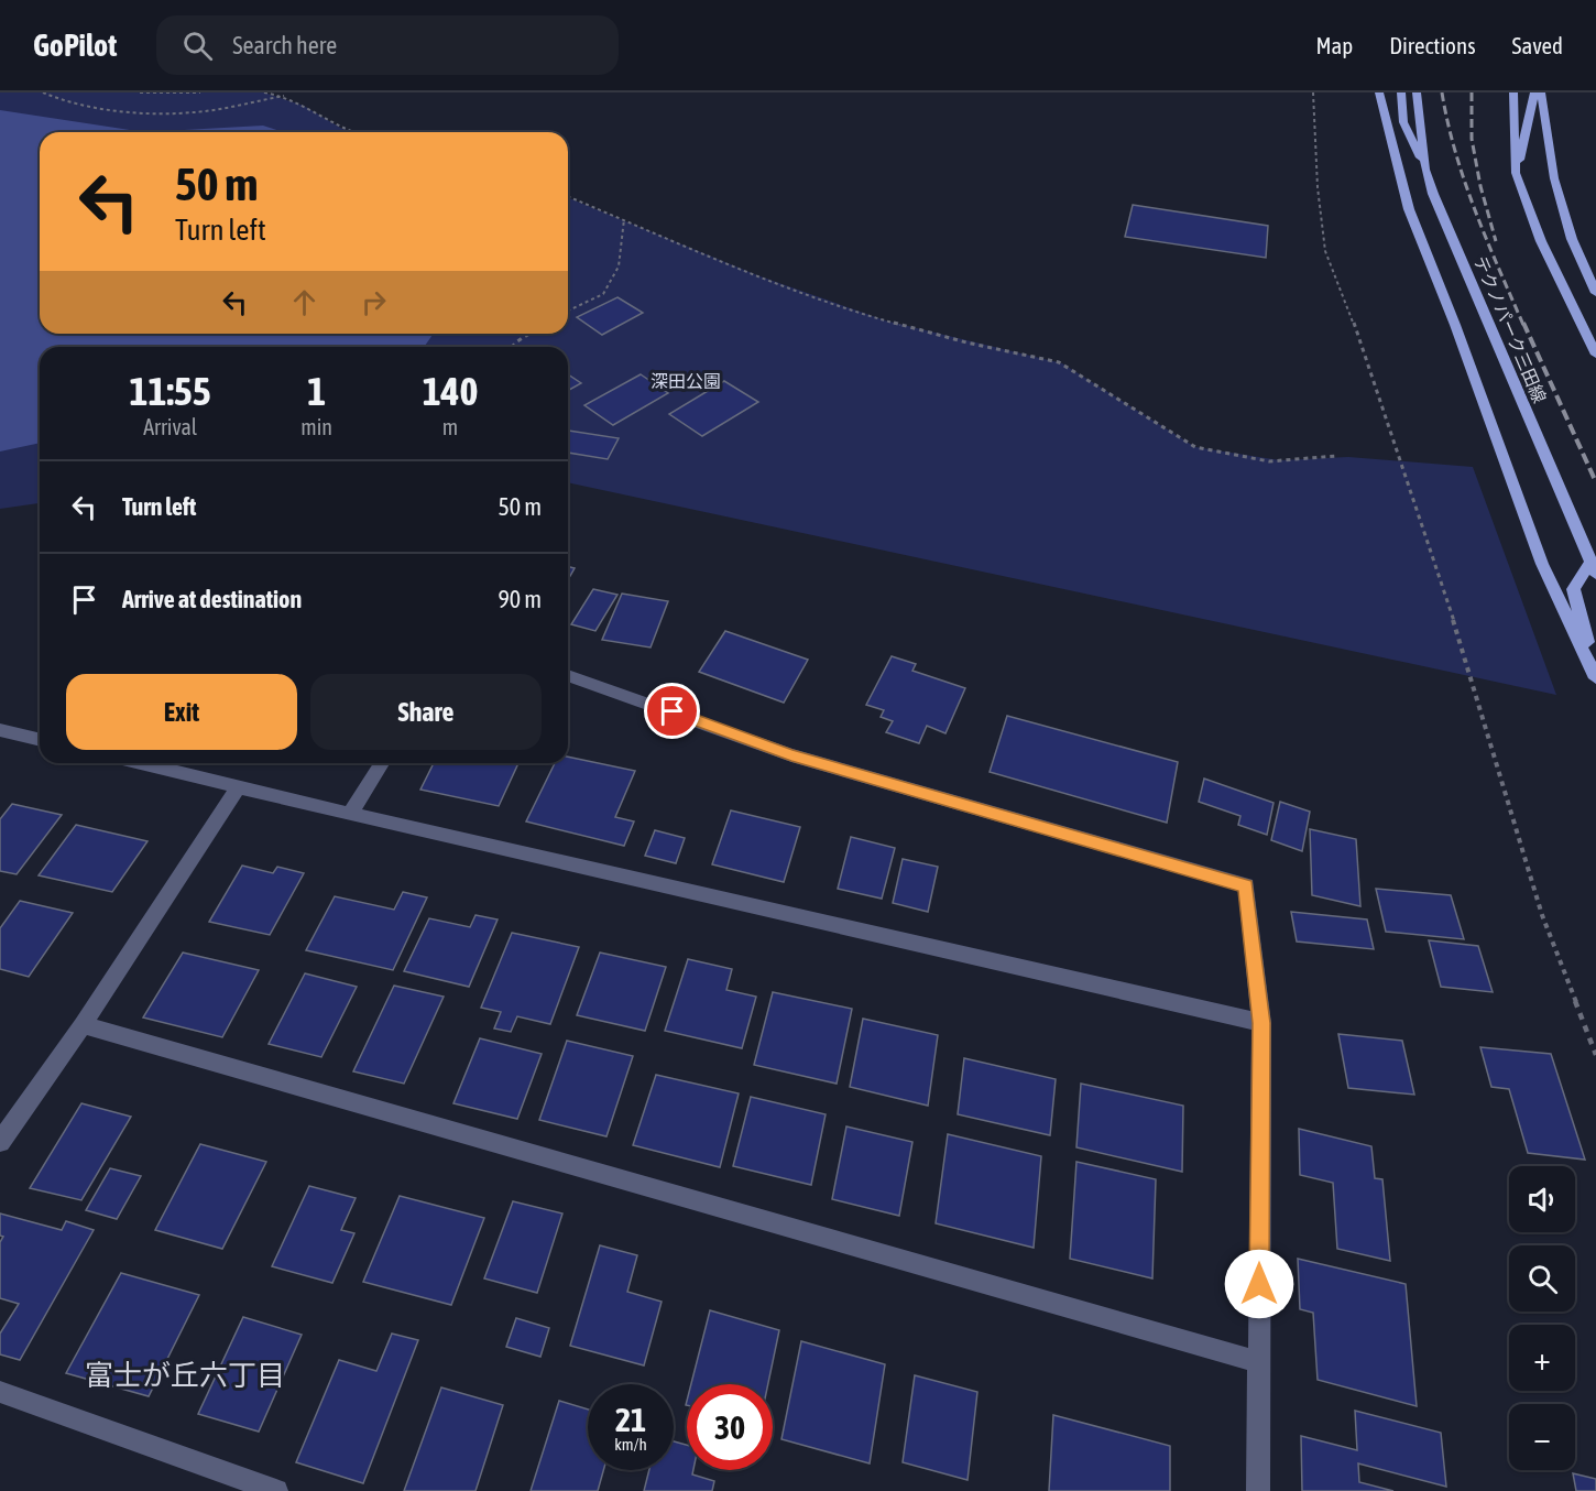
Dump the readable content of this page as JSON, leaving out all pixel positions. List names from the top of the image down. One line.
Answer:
{"streets":{"main road":["テクノパーク三田線"]},"districts":["富士が丘六丁目"],"parks":["深田公園"],"page":{"header":"GoPilot","search":"Search here","nav":["Map","Directions","Saved"],"turn":["50 m","Turn left"],"eta":["11:55","Arrival","1","min","140","m"],"list":[{"name":"Turn left","value":"50 m"},{"name":"Arrive at destination","value":"90 m"}],"buttons":["Exit","Share"],"map_buttons":["+","−"],"speed":"21 km/h","limit":"30"}}
